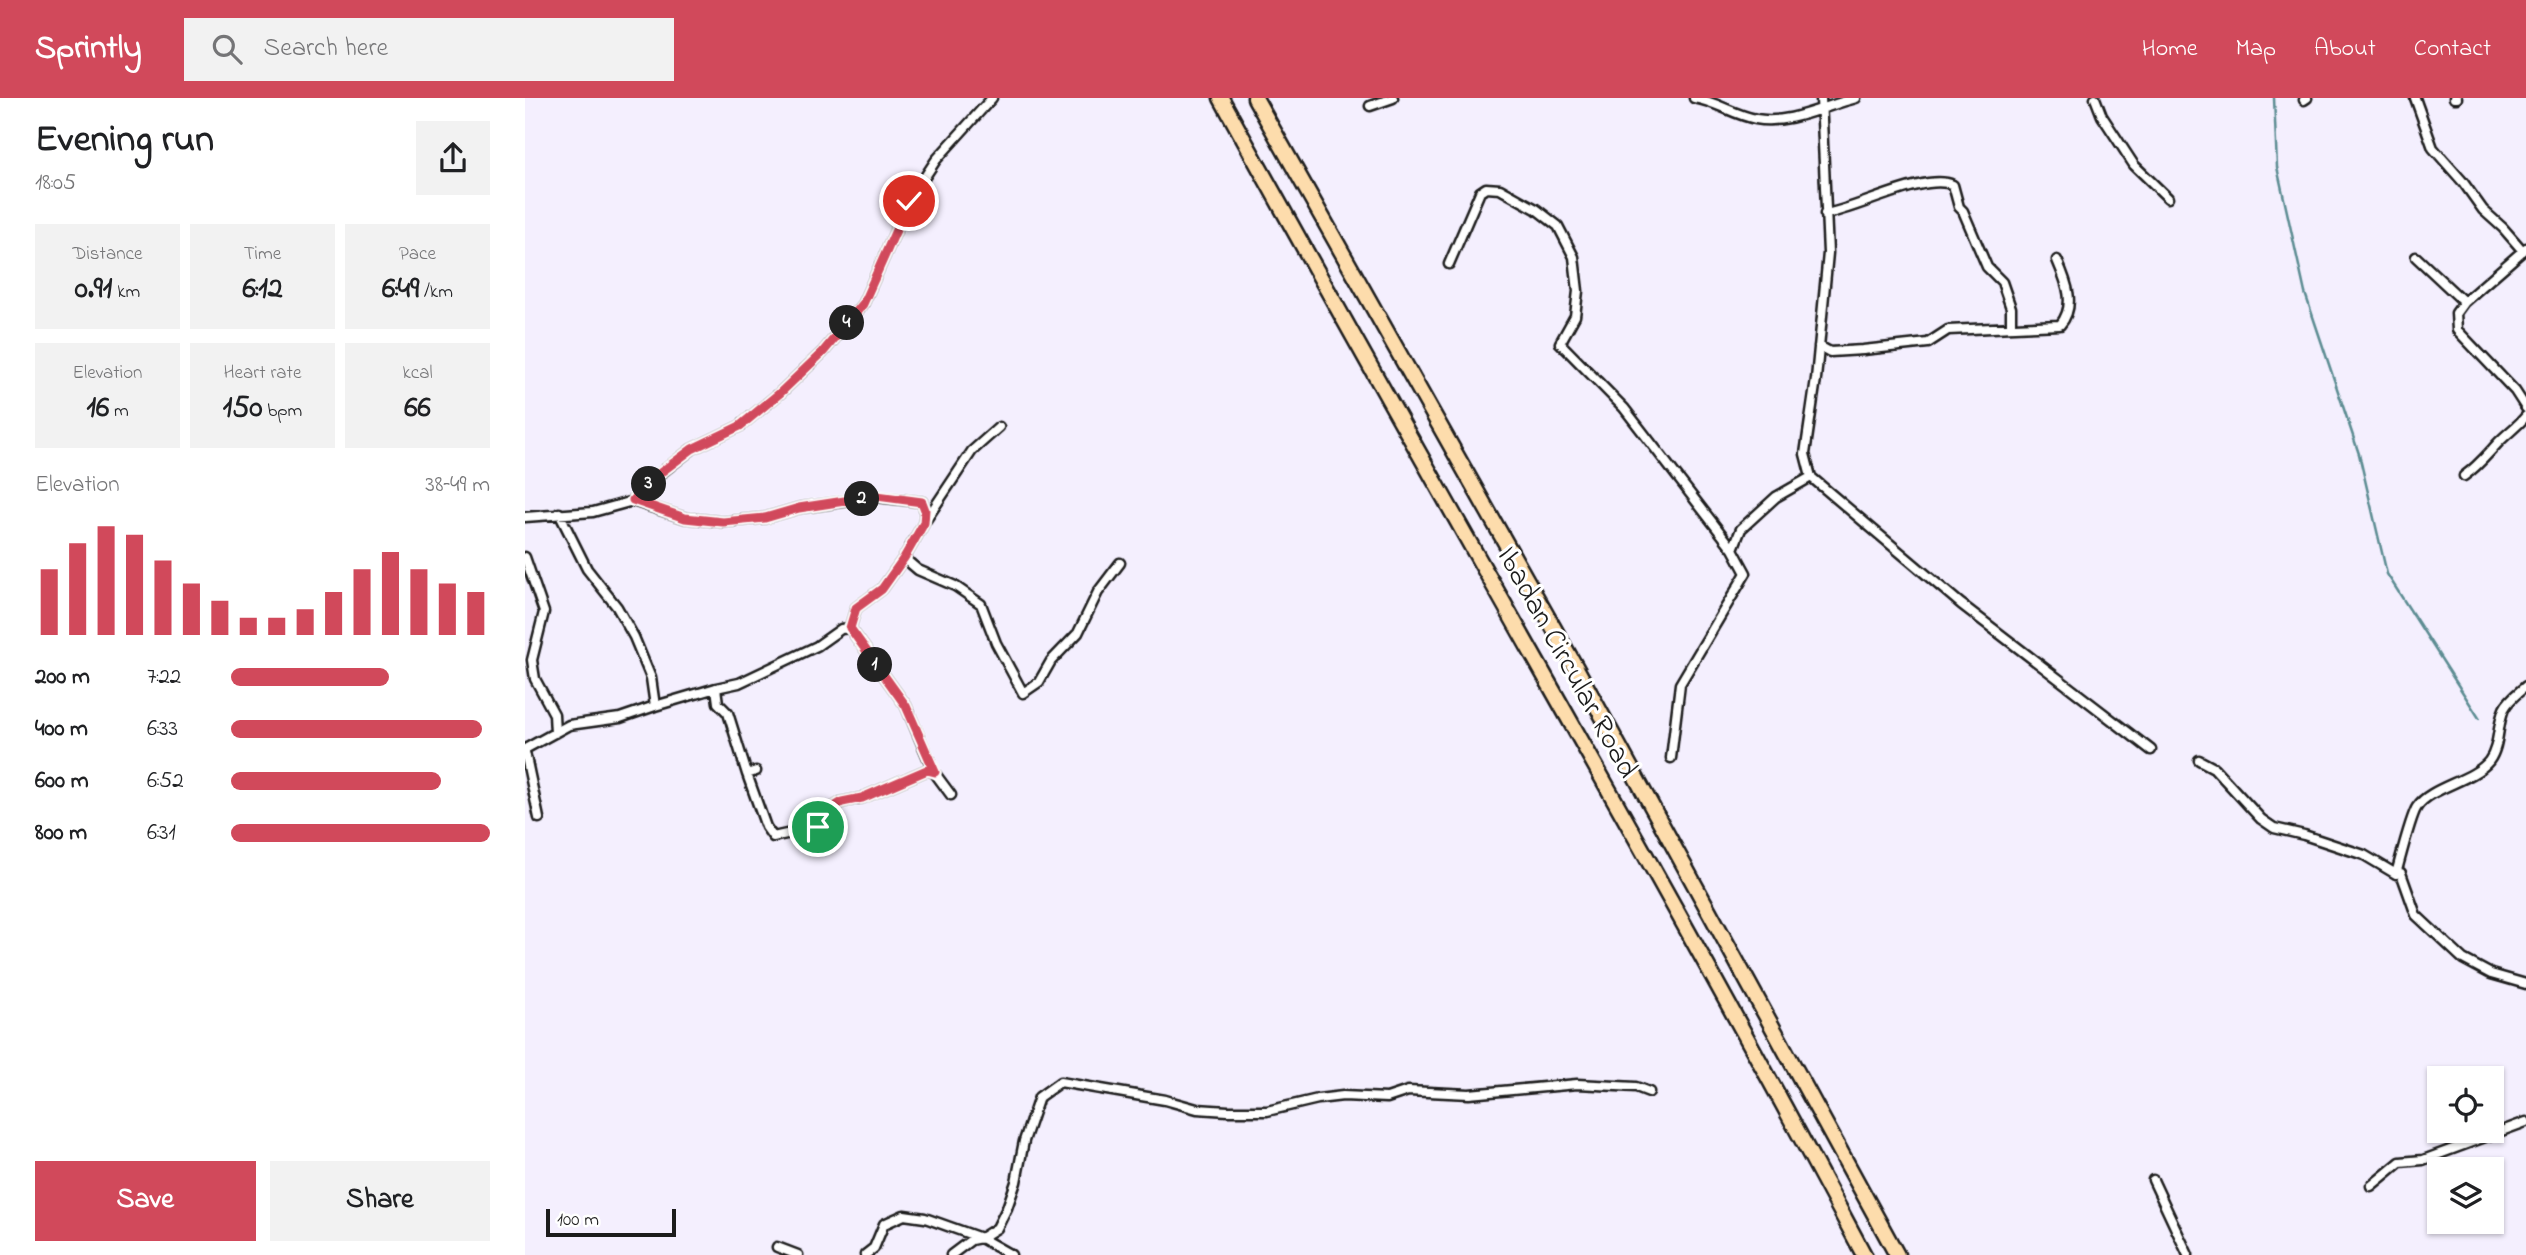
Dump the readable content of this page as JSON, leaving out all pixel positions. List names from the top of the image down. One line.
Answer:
{"streets":{"highway":["Ibadan Circular Road"]},"scale_bar":"100 m","page":{"header":"Sprintly","search":"Search here","nav":["Home","Map","About","Contact"],"heading":["Evening run","18:05"],"stats":[["Distance","0.91 km"],["Time","6:12"],["Pace","6:49 /km"],["Elevation","16 m"],["Heart rate","150 bpm"],["kcal","66"]],"pins":["4","3","2","1"],"chart":["Elevation","38–49 m"],"list":[{"name":"200 m","note":"7:22"},{"name":"400 m","note":"6:33"},{"name":"600 m","note":"6:52"},{"name":"800 m","note":"6:31"}],"buttons":["Save","Share"],"scale":"100 m"}}
